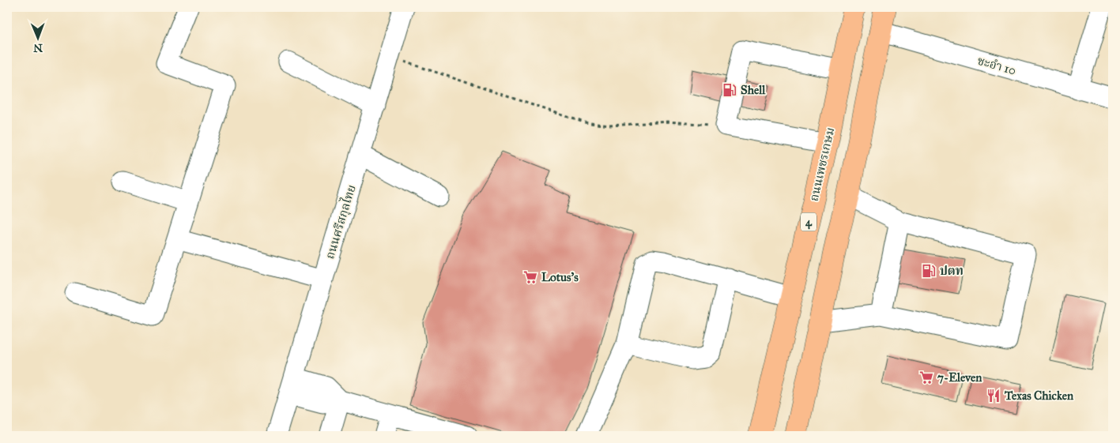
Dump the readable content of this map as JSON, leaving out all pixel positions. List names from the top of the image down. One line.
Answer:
{"streets":{"main road":["ถนนเพชรเกษม","4"],"street":["ชะอำ 10","ถนนศรีสกุลไทย"]},"places":{"fuel station":["Shell","ปตท"],"supermarket":["Lotus's","7-Eleven"],"restaurant":["Texas Chicken"]},"north":"bottom"}
